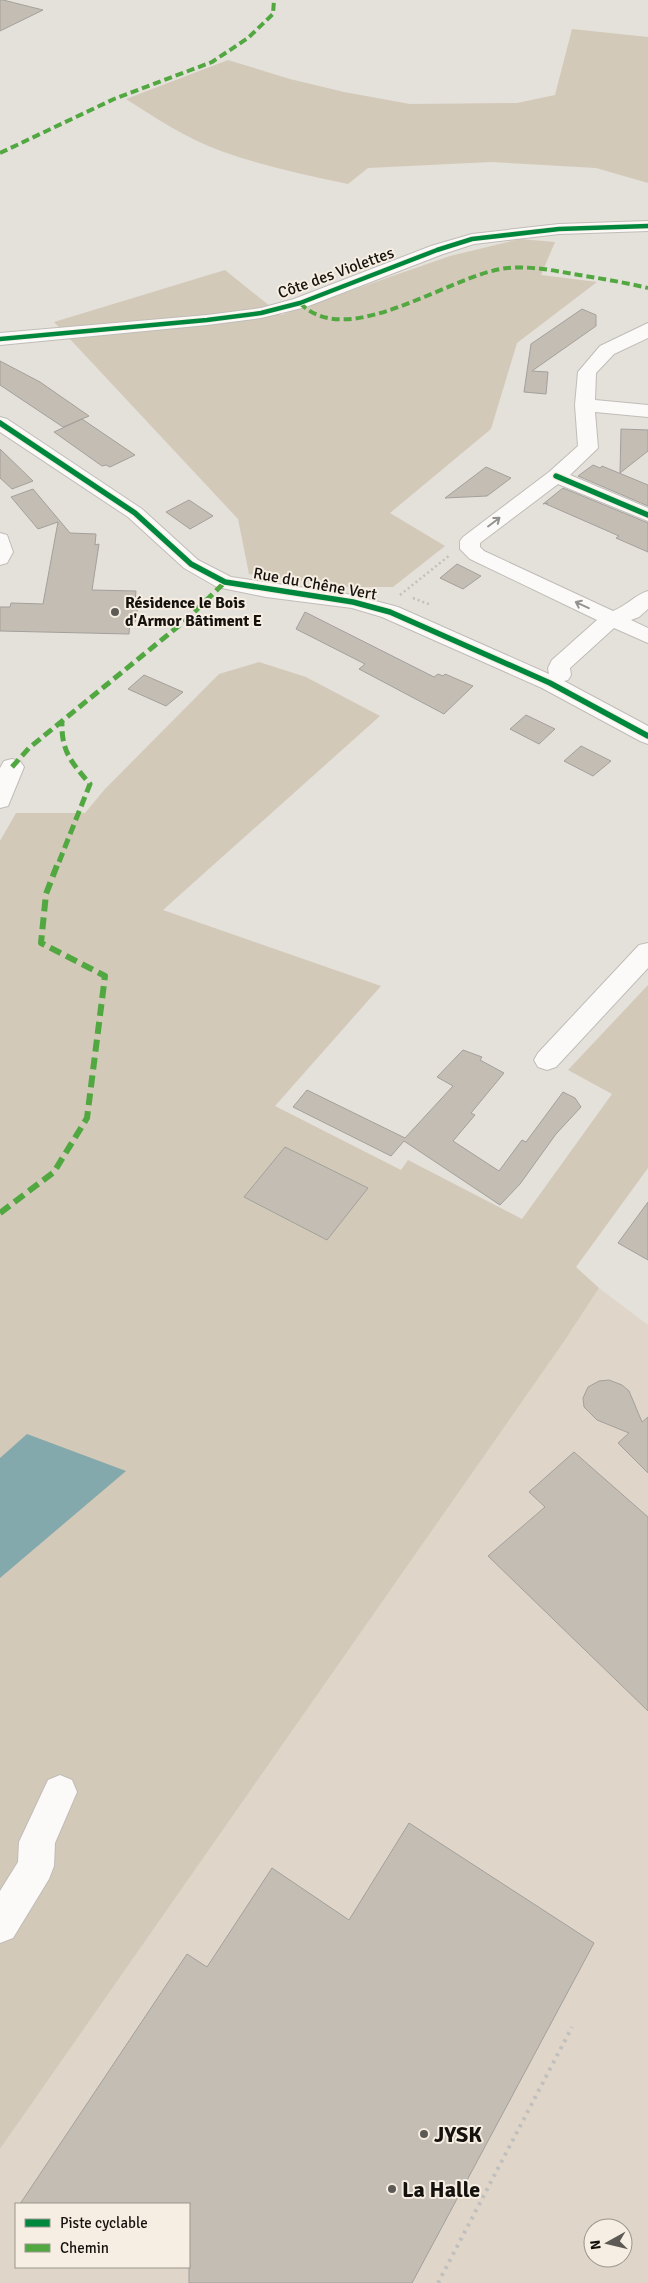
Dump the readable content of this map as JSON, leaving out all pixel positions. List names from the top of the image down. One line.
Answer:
{"streets":{"street":["Côte des Violettes","Rue du Chêne Vert"]},"places":["Résidence le Bois d'Armor Bâtiment E","JYSK","La Halle"],"legend":["Piste cyclable","Chemin"],"north":"left"}
